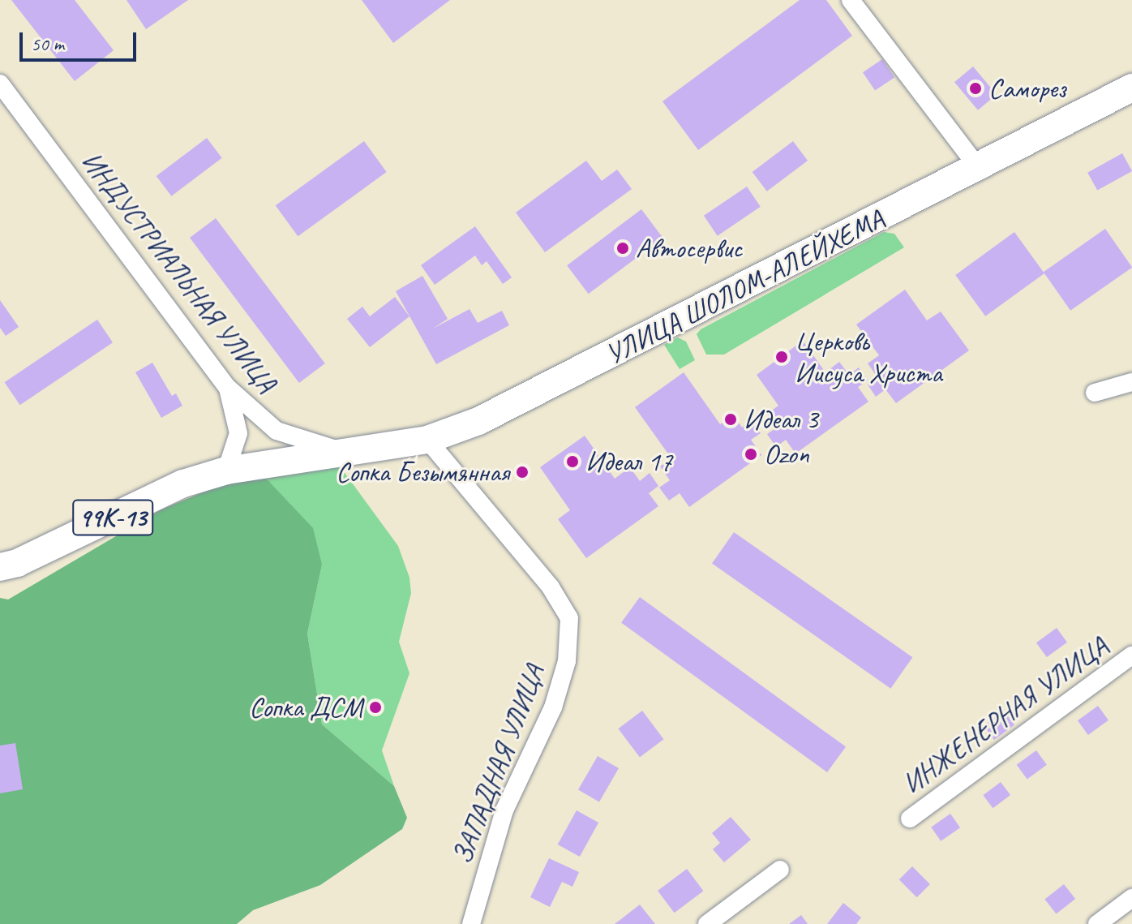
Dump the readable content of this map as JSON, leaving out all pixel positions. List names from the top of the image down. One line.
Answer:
{"streets":{"main road":["УЛИЦА ШОЛОМ-АЛЕЙХЕМА","99К-13"],"street":["ИНДУСТРИАЛЬНАЯ УЛИЦА","ИНЖЕНЕРНАЯ УЛИЦА","ЗАПАДНАЯ УЛИЦА"]},"crossings":[["ИНДУСТРИАЛЬНАЯ УЛИЦА","УЛИЦА ШОЛОМ-АЛЕЙХЕМА"],["ИНДУСТРИАЛЬНАЯ УЛИЦА","99К-13"],["УЛИЦА ШОЛОМ-АЛЕЙХЕМА","99К-13"],["УЛИЦА ШОЛОМ-АЛЕЙХЕМА","ЗАПАДНАЯ УЛИЦА"]],"places":["Саморез","Автосервис","Церковь Иисуса Христа","Идеал 3","Ozon","Идеал 17","Сопка Безымянная","Сопка ДСМ"],"scale_bar":"50 m"}
